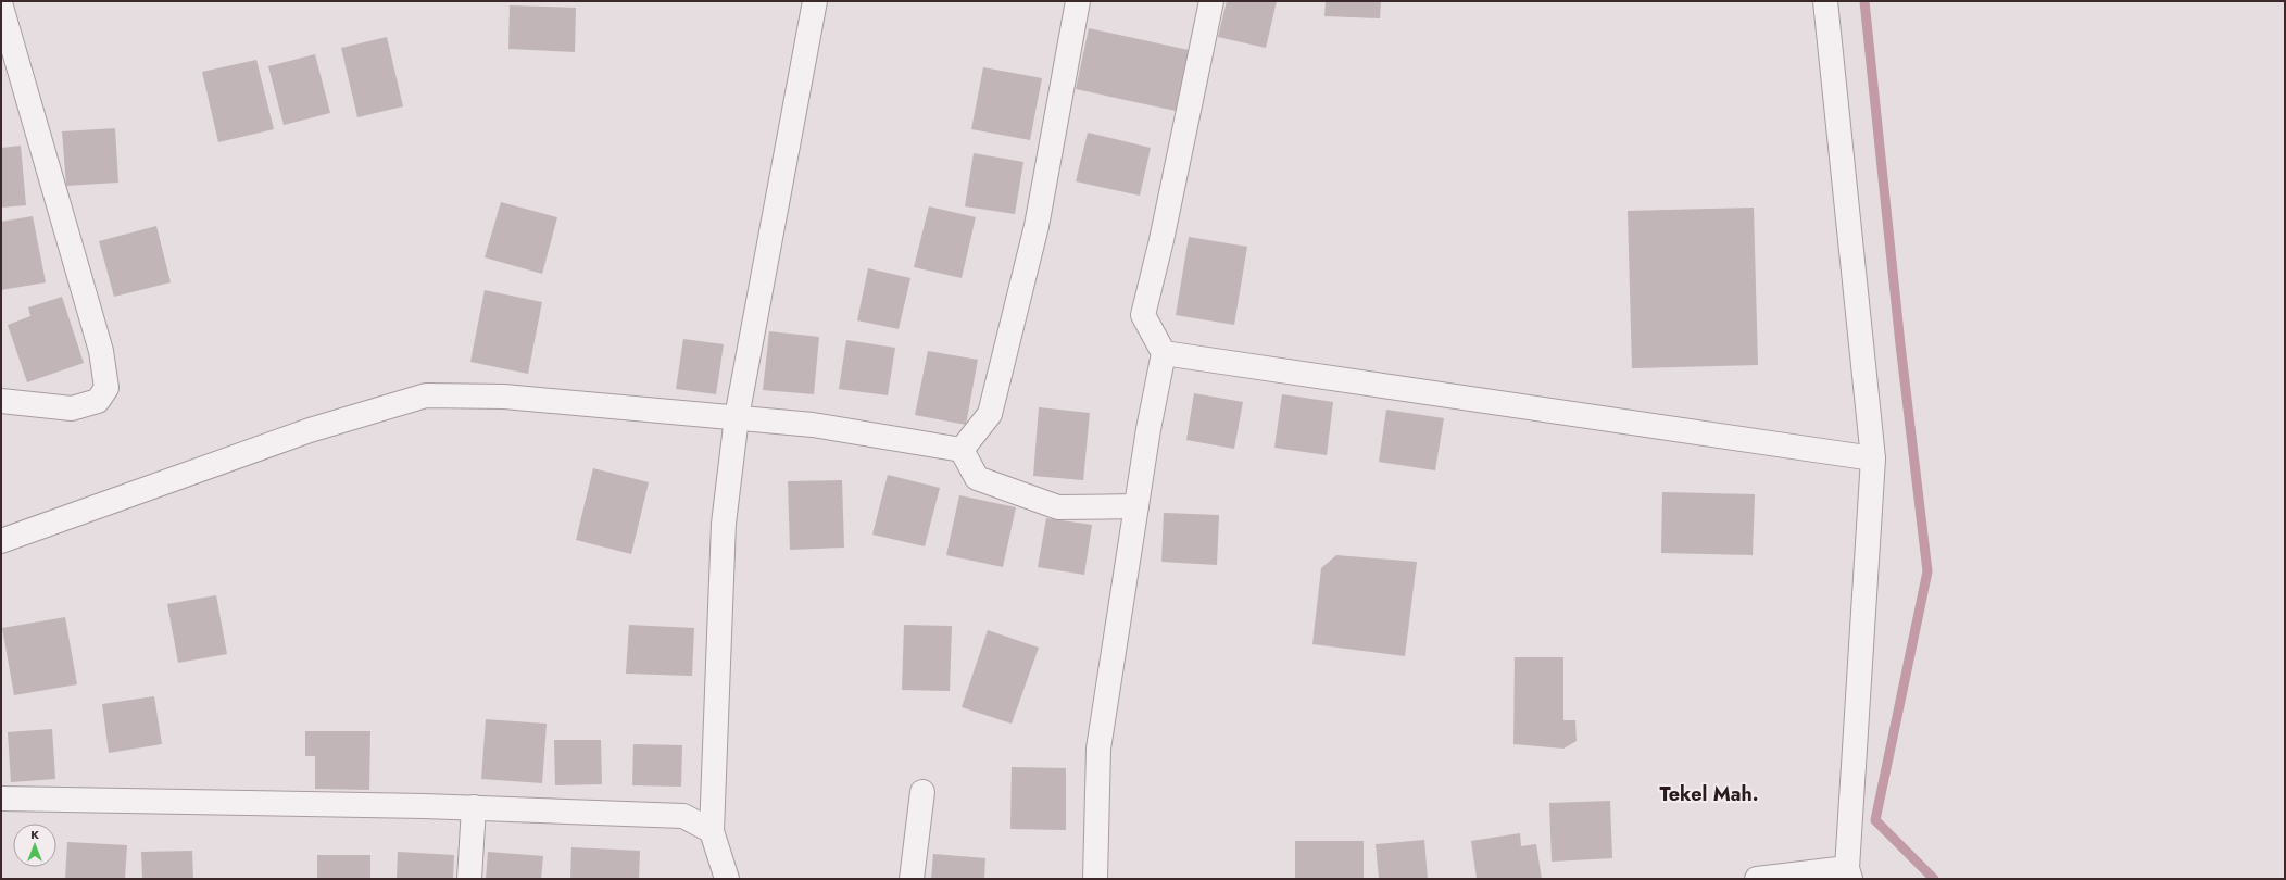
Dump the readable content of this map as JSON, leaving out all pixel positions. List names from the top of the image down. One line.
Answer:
{"districts":["Tekel Mah."],"north":"top"}
